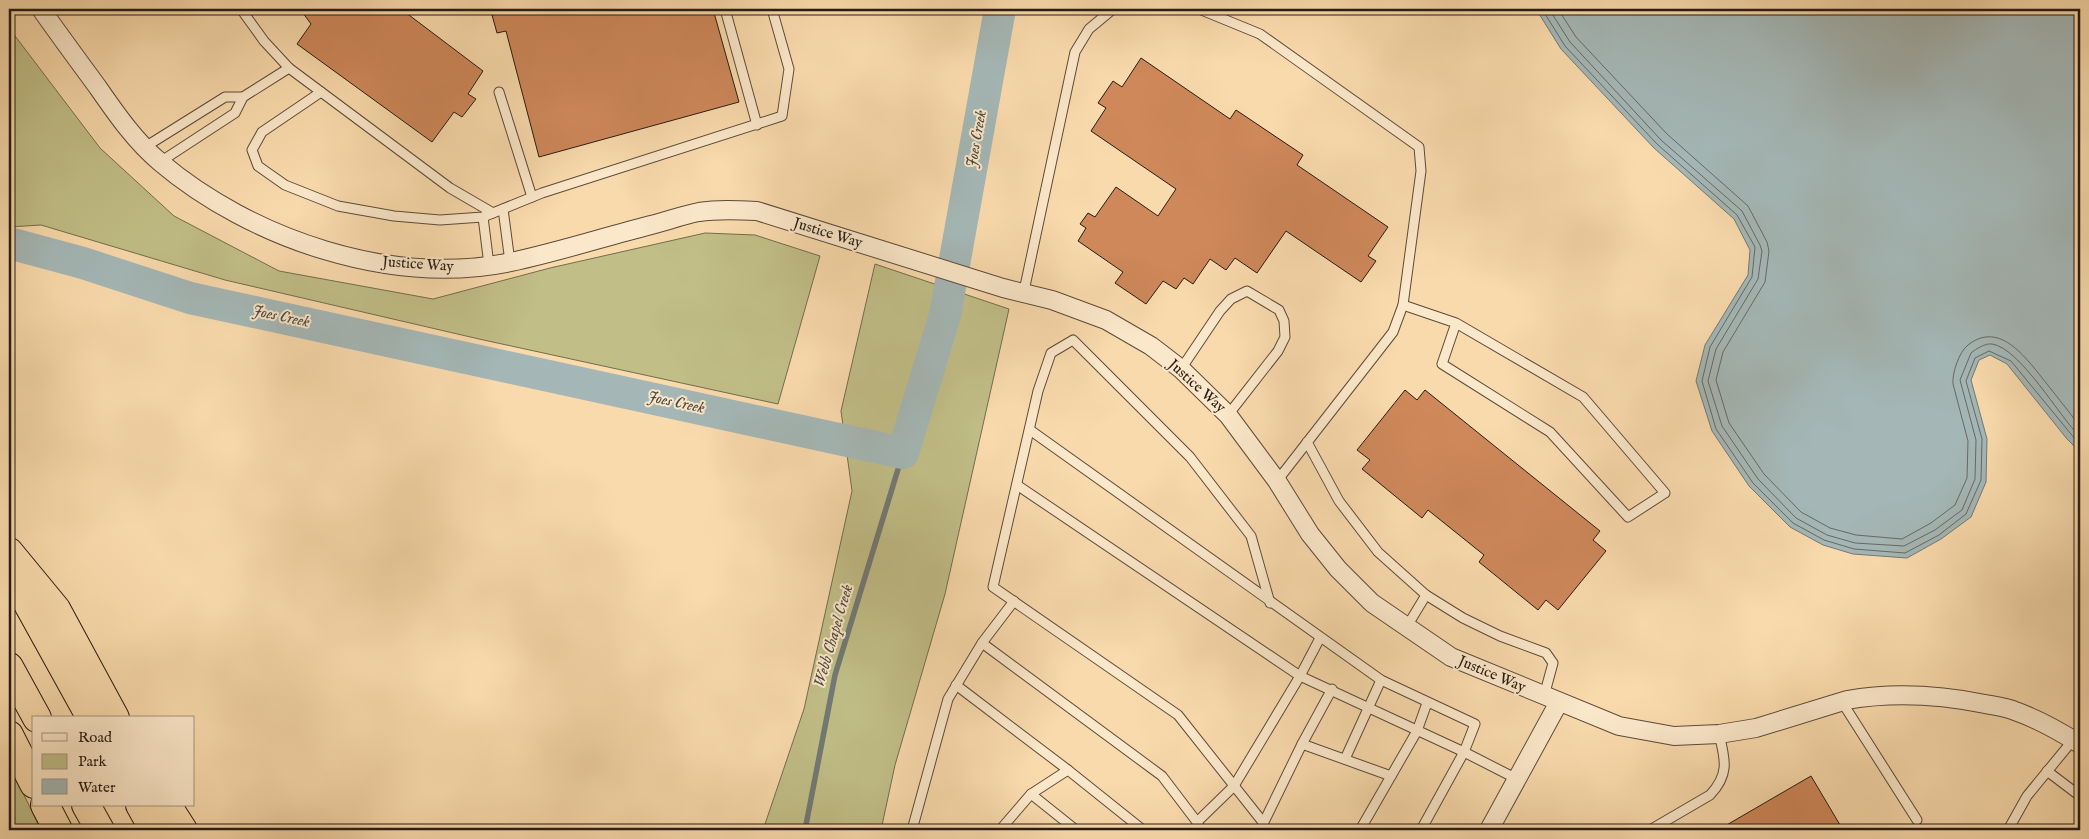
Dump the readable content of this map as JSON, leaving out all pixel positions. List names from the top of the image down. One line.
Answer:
{"streets":{"street":["Justice Way"]},"water":["Joes Creek","Webb Chapel Creek"],"legend":["Road","Park","Water"]}
